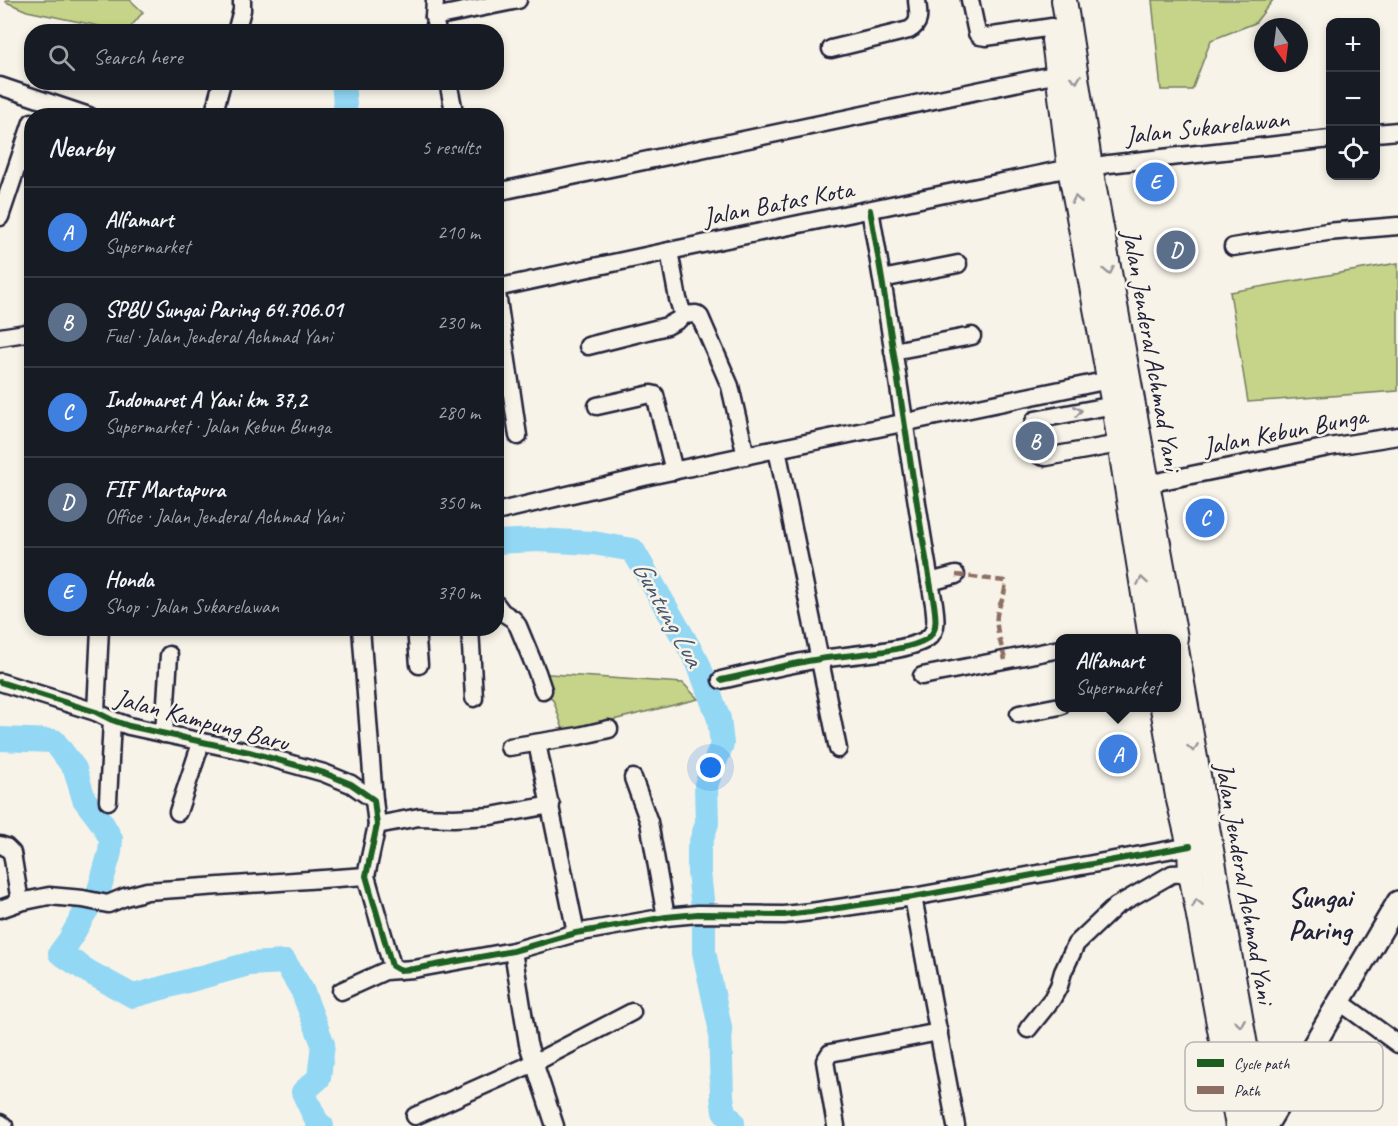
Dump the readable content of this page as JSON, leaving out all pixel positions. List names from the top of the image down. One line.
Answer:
{"streets":{"highway":["Jalan Jenderal Achmad Yani"],"street":["Jalan Sukarelawan","Jalan Batas Kota","Jalan Kebun Bunga","Jalan Kampung Baru"]},"crossings":[["Jalan Sukarelawan","Jalan Batas Kota"],["Jalan Sukarelawan","Jalan Jenderal Achmad Yani"],["Jalan Batas Kota","Jalan Jenderal Achmad Yani"],["Jalan Jenderal Achmad Yani","Jalan Kebun Bunga"]],"districts":["Sungai Paring"],"water":["Guntung Lua"],"legend":["Cycle path","Path"],"north":"bottom","page":{"map_buttons":["+","−"],"search":"Search here","heading":["Nearby","5 results"],"pins":["E","D","B","C","A"],"list":[{"mark":"A","name":"Alfamart","note":"Supermarket","value":"210 m"},{"mark":"B","name":"SPBU Sungai Paring 64.706.01","note":"Fuel · Jalan Jenderal Achmad Yani","value":"230 m"},{"mark":"C","name":"Indomaret A Yani km 37,2","note":"Supermarket · Jalan Kebun Bunga","value":"280 m"},{"mark":"D","name":"FIF Martapura","note":"Office · Jalan Jenderal Achmad Yani","value":"350 m"},{"mark":"E","name":"Honda","note":"Shop · Jalan Sukarelawan","value":"370 m"}],"popup":["Alfamart","Supermarket"]}}
